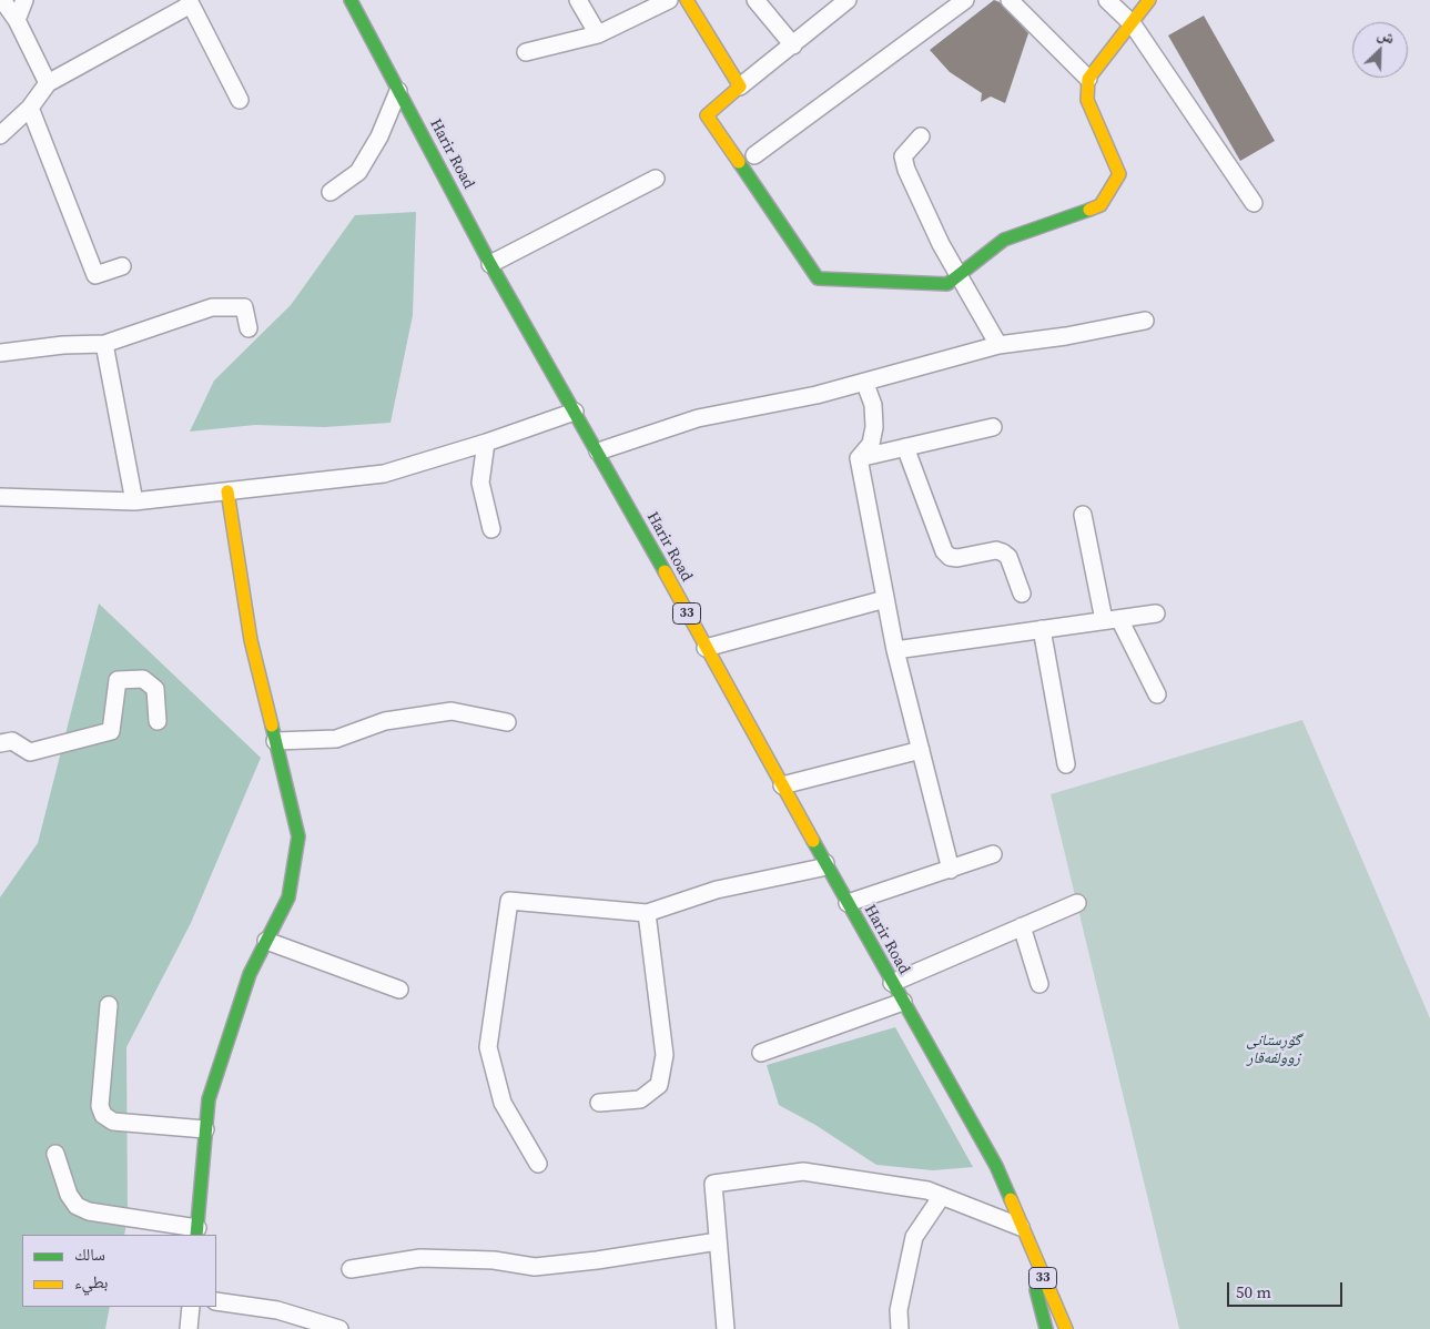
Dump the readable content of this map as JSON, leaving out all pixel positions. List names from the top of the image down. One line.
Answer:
{"streets":{"street":["Harir Road","33"]},"crossings":[["Harir Road","33"]],"parks":["گۆڕستانی زوولفەقار"],"legend":["سالك","بطيء"],"scale_bar":"50 m","north":"top right"}
